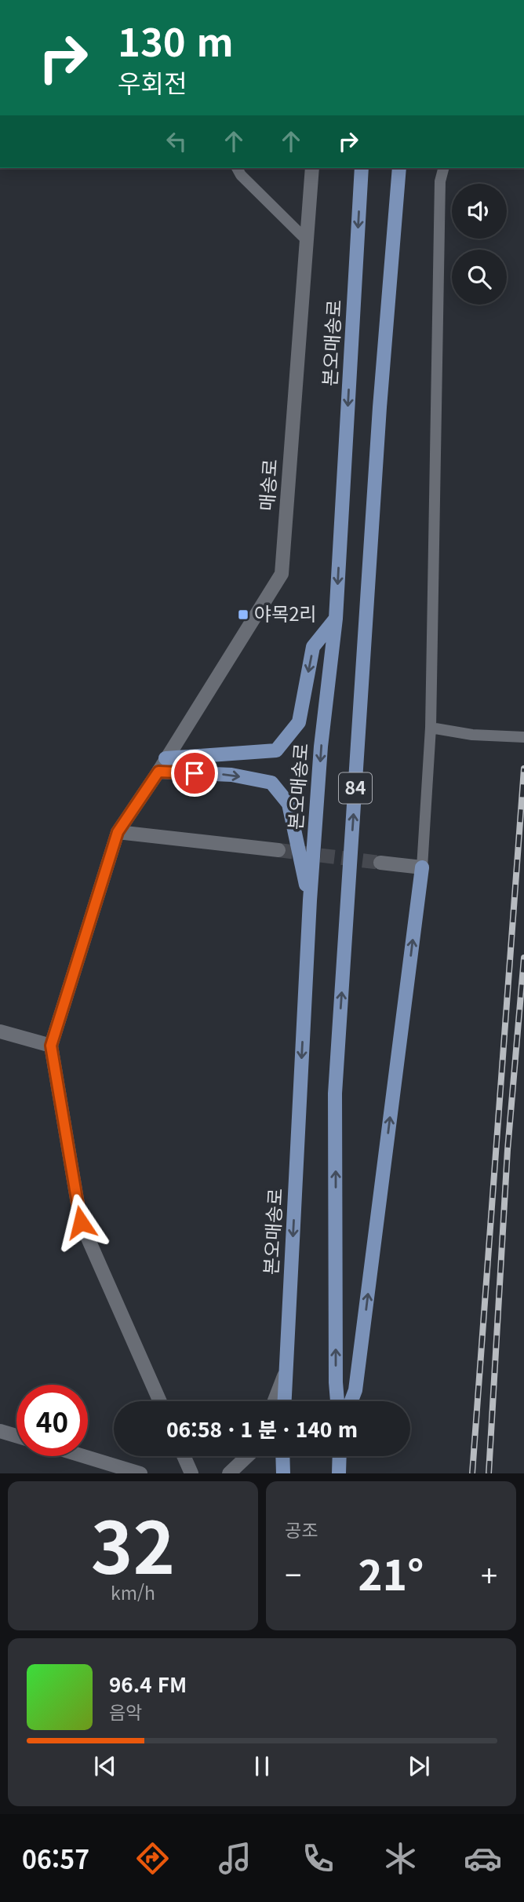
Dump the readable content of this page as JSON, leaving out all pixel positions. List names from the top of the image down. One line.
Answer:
{"streets":{"main road":["본오매송로","84"],"street":["매송로"]},"places":{"transit":["야목2리"]},"page":{"turn":["130 m","우회전"],"limit":"40","trip":"06:58 · 1 분 · 140 m","tile":[["32","km/h"],"공조"],"heat":["−","21°","+"],"song":["96.4 FM","음악"],"tabs":"06:57"}}
